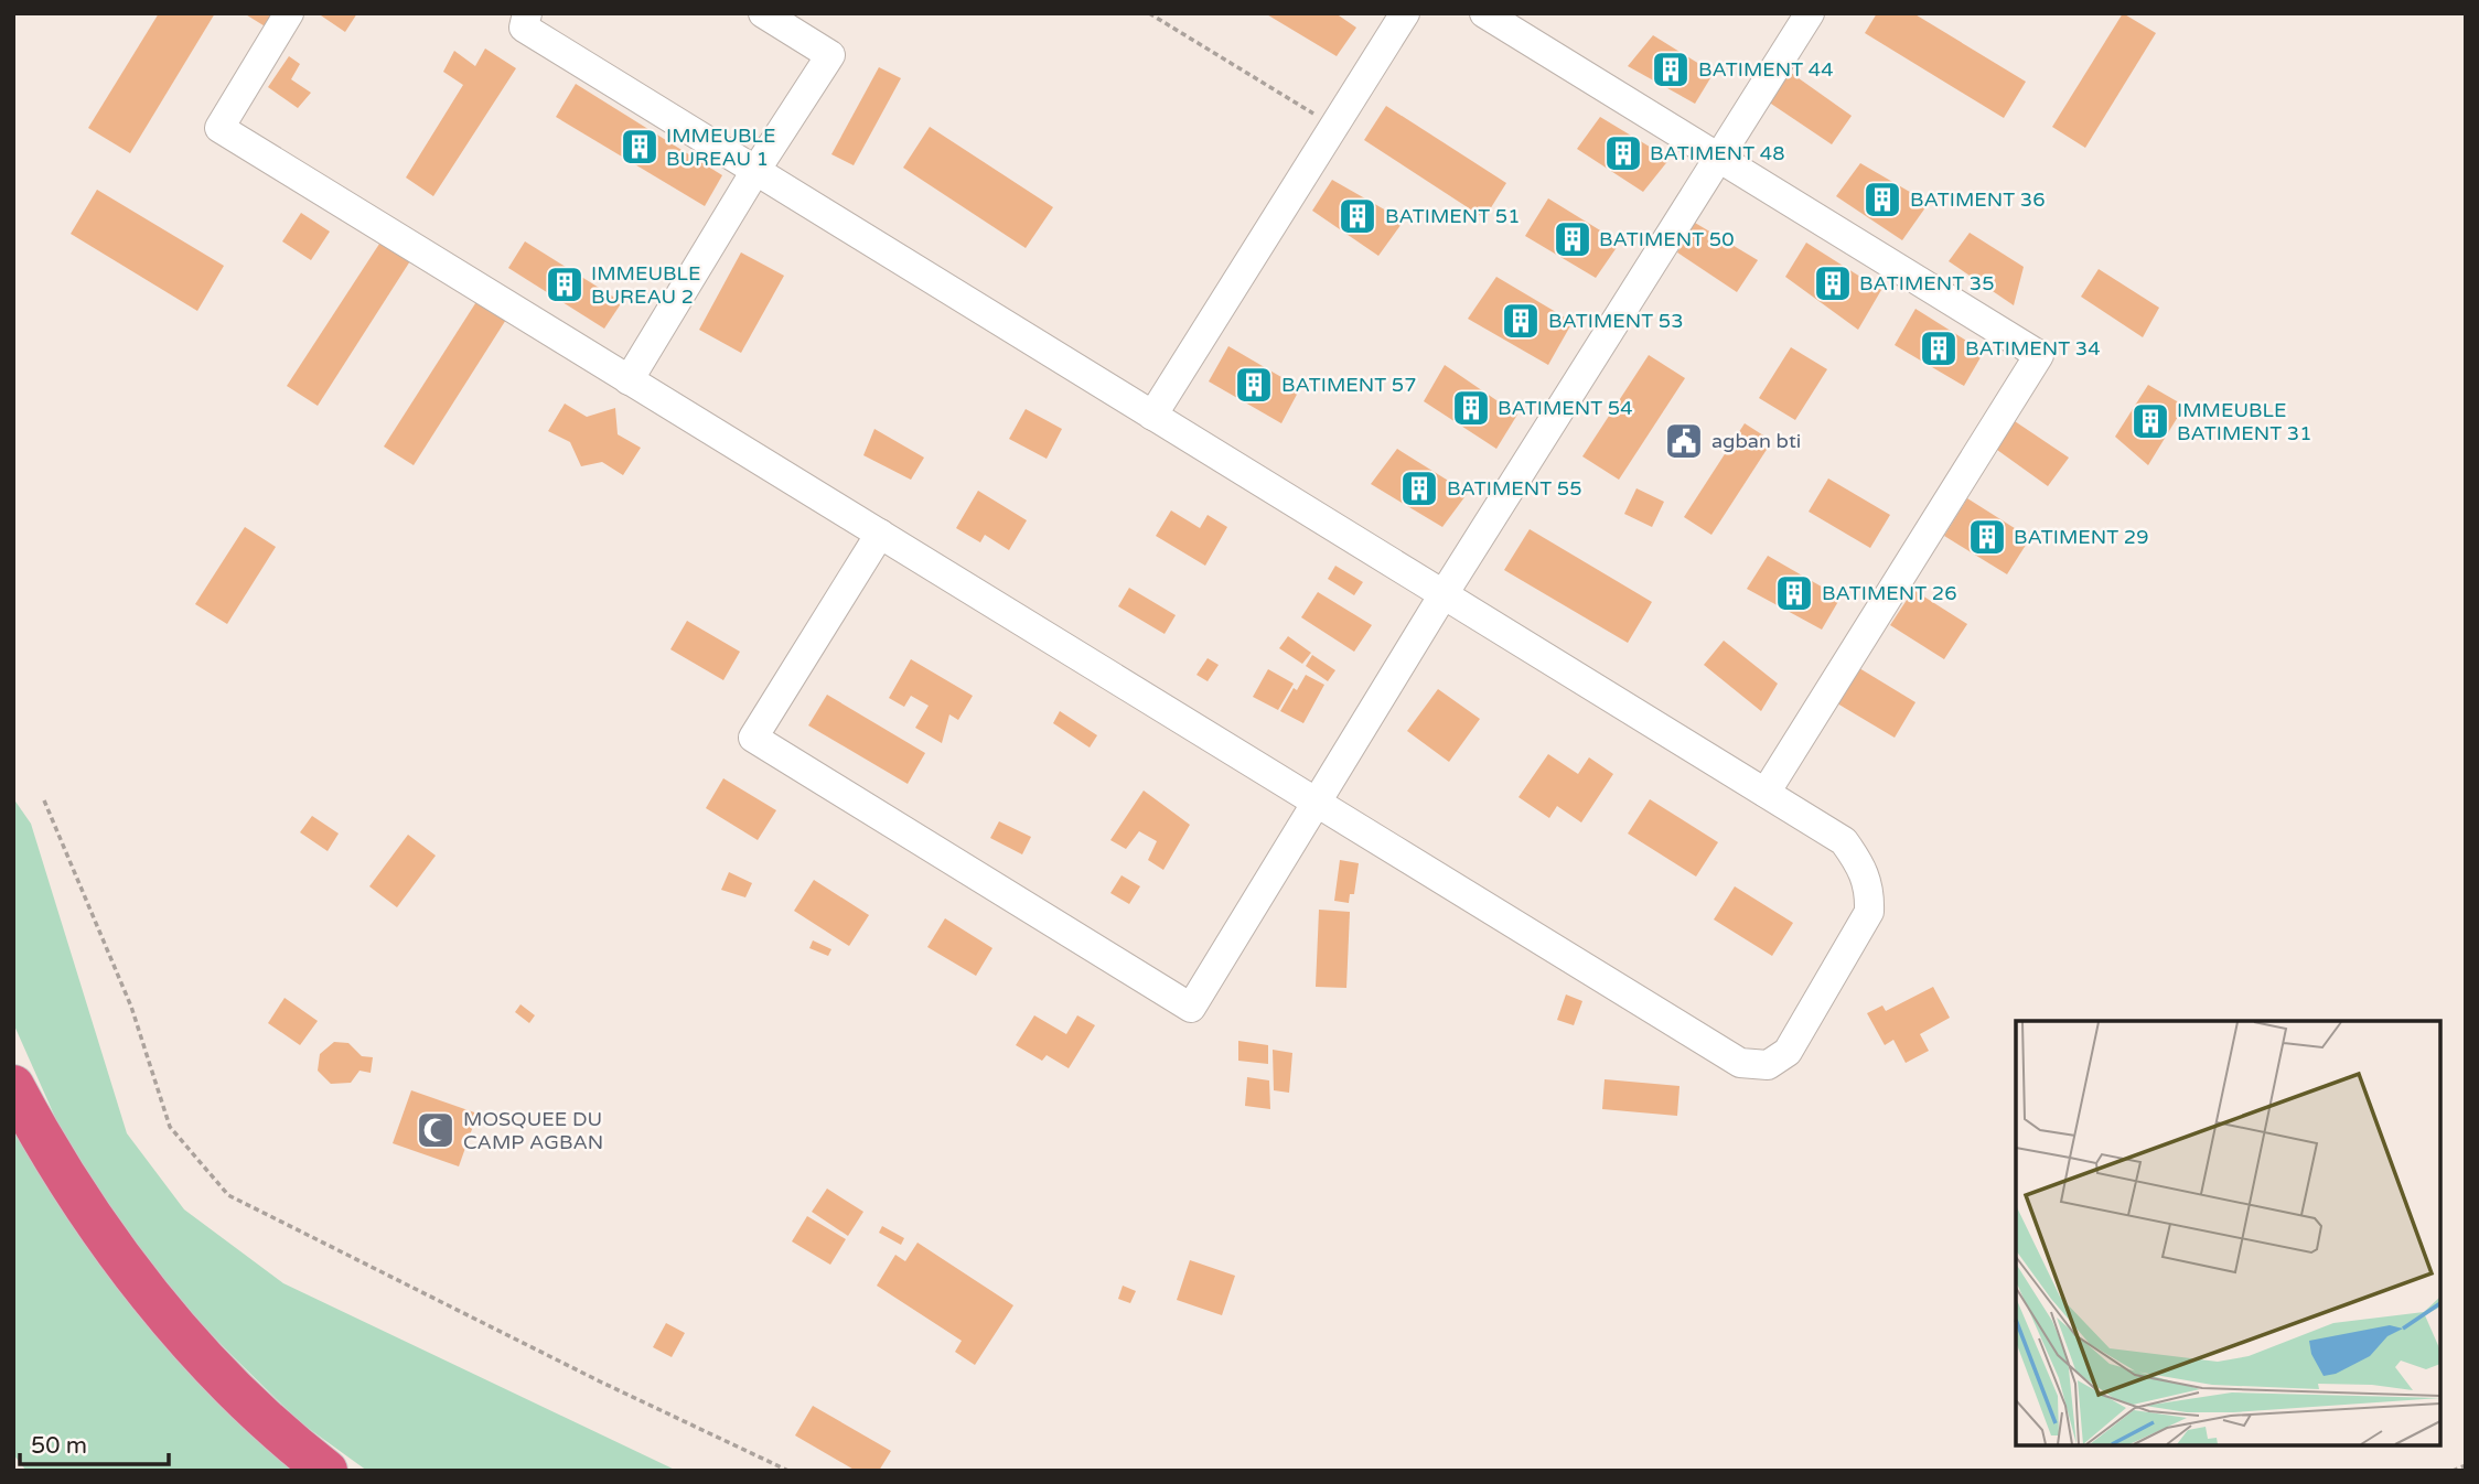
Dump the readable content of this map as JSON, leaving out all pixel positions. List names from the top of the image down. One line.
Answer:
{"places":{"building":["BATIMENT 44","IMMEUBLE BUREAU 1","BATIMENT 48","BATIMENT 36","BATIMENT 51","BATIMENT 50","BATIMENT 35","IMMEUBLE BUREAU 2","BATIMENT 53","BATIMENT 34","BATIMENT 57","BATIMENT 54","IMMEUBLE BATIMENT 31","BATIMENT 55","BATIMENT 29","BATIMENT 26"],"public building":["agban bti"],"mosque":["MOSQUEE DU CAMP AGBAN"]},"scale_bar":"50 m"}
